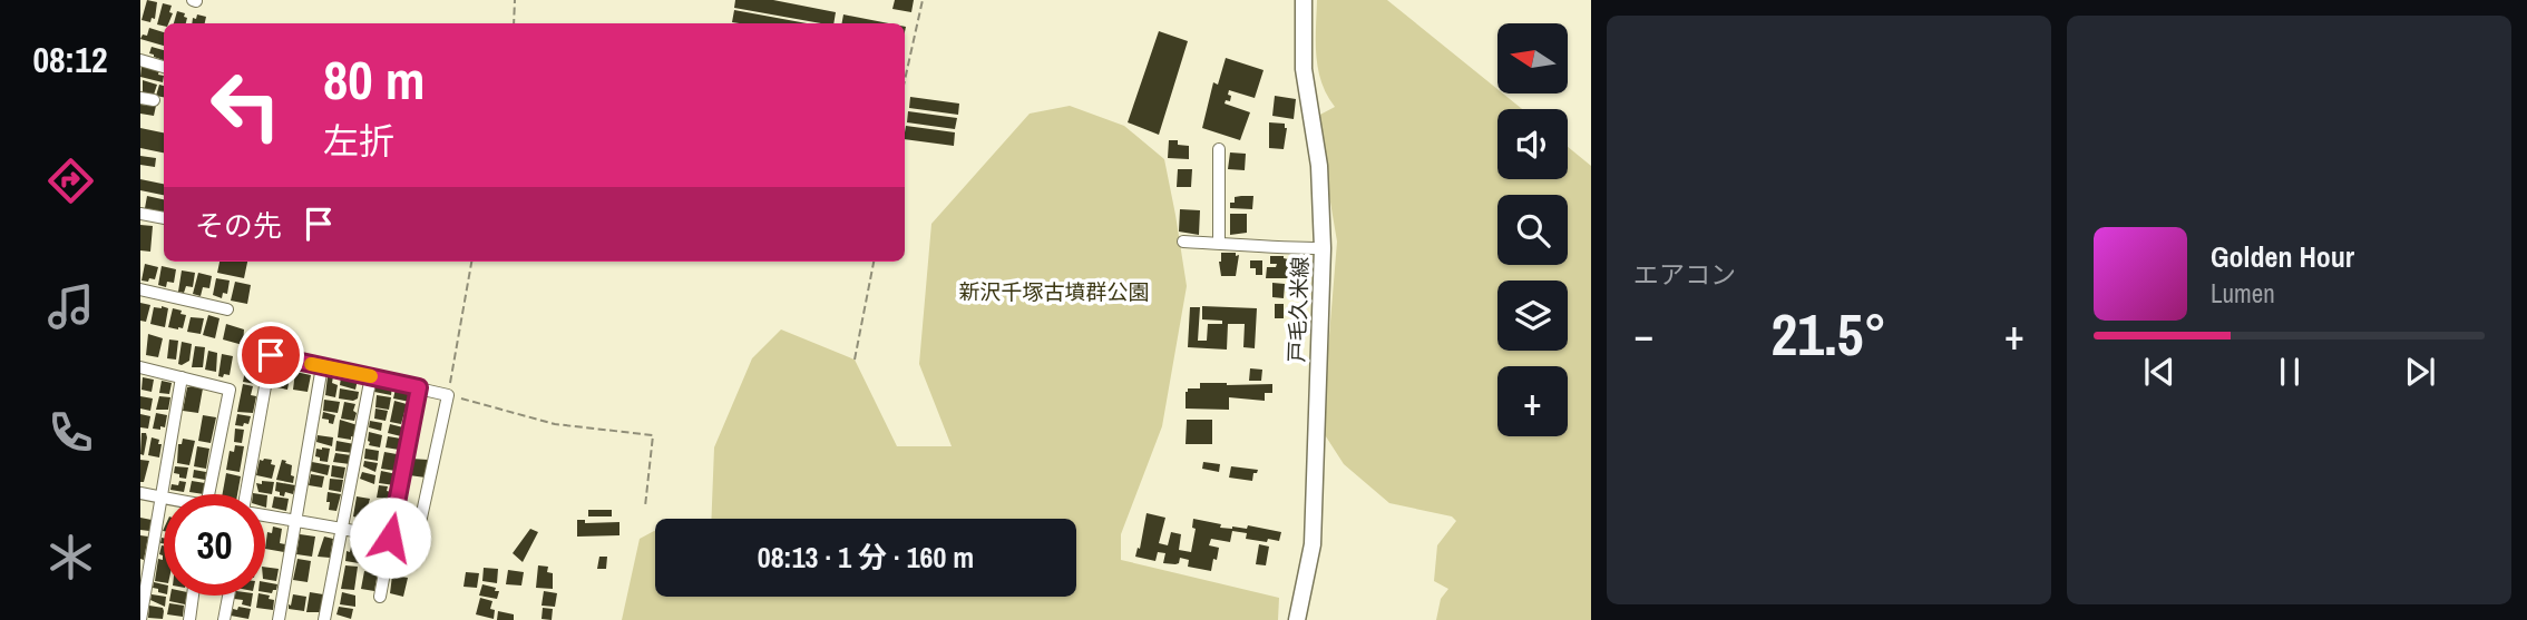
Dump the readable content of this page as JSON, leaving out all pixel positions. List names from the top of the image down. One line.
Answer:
{"streets":{"main road":["戸毛久米線"]},"parks":["新沢千塚古墳群公園"],"north":"left","page":{"tabs":"08:12","tile":"エアコン","map_buttons":"+","turn":["80 m","左折"],"then":"その先","song":["Golden Hour","Lumen"],"heat":["−","21.5°","+"],"limit":"30","trip":"08:13 · 1 分 · 160 m"}}
